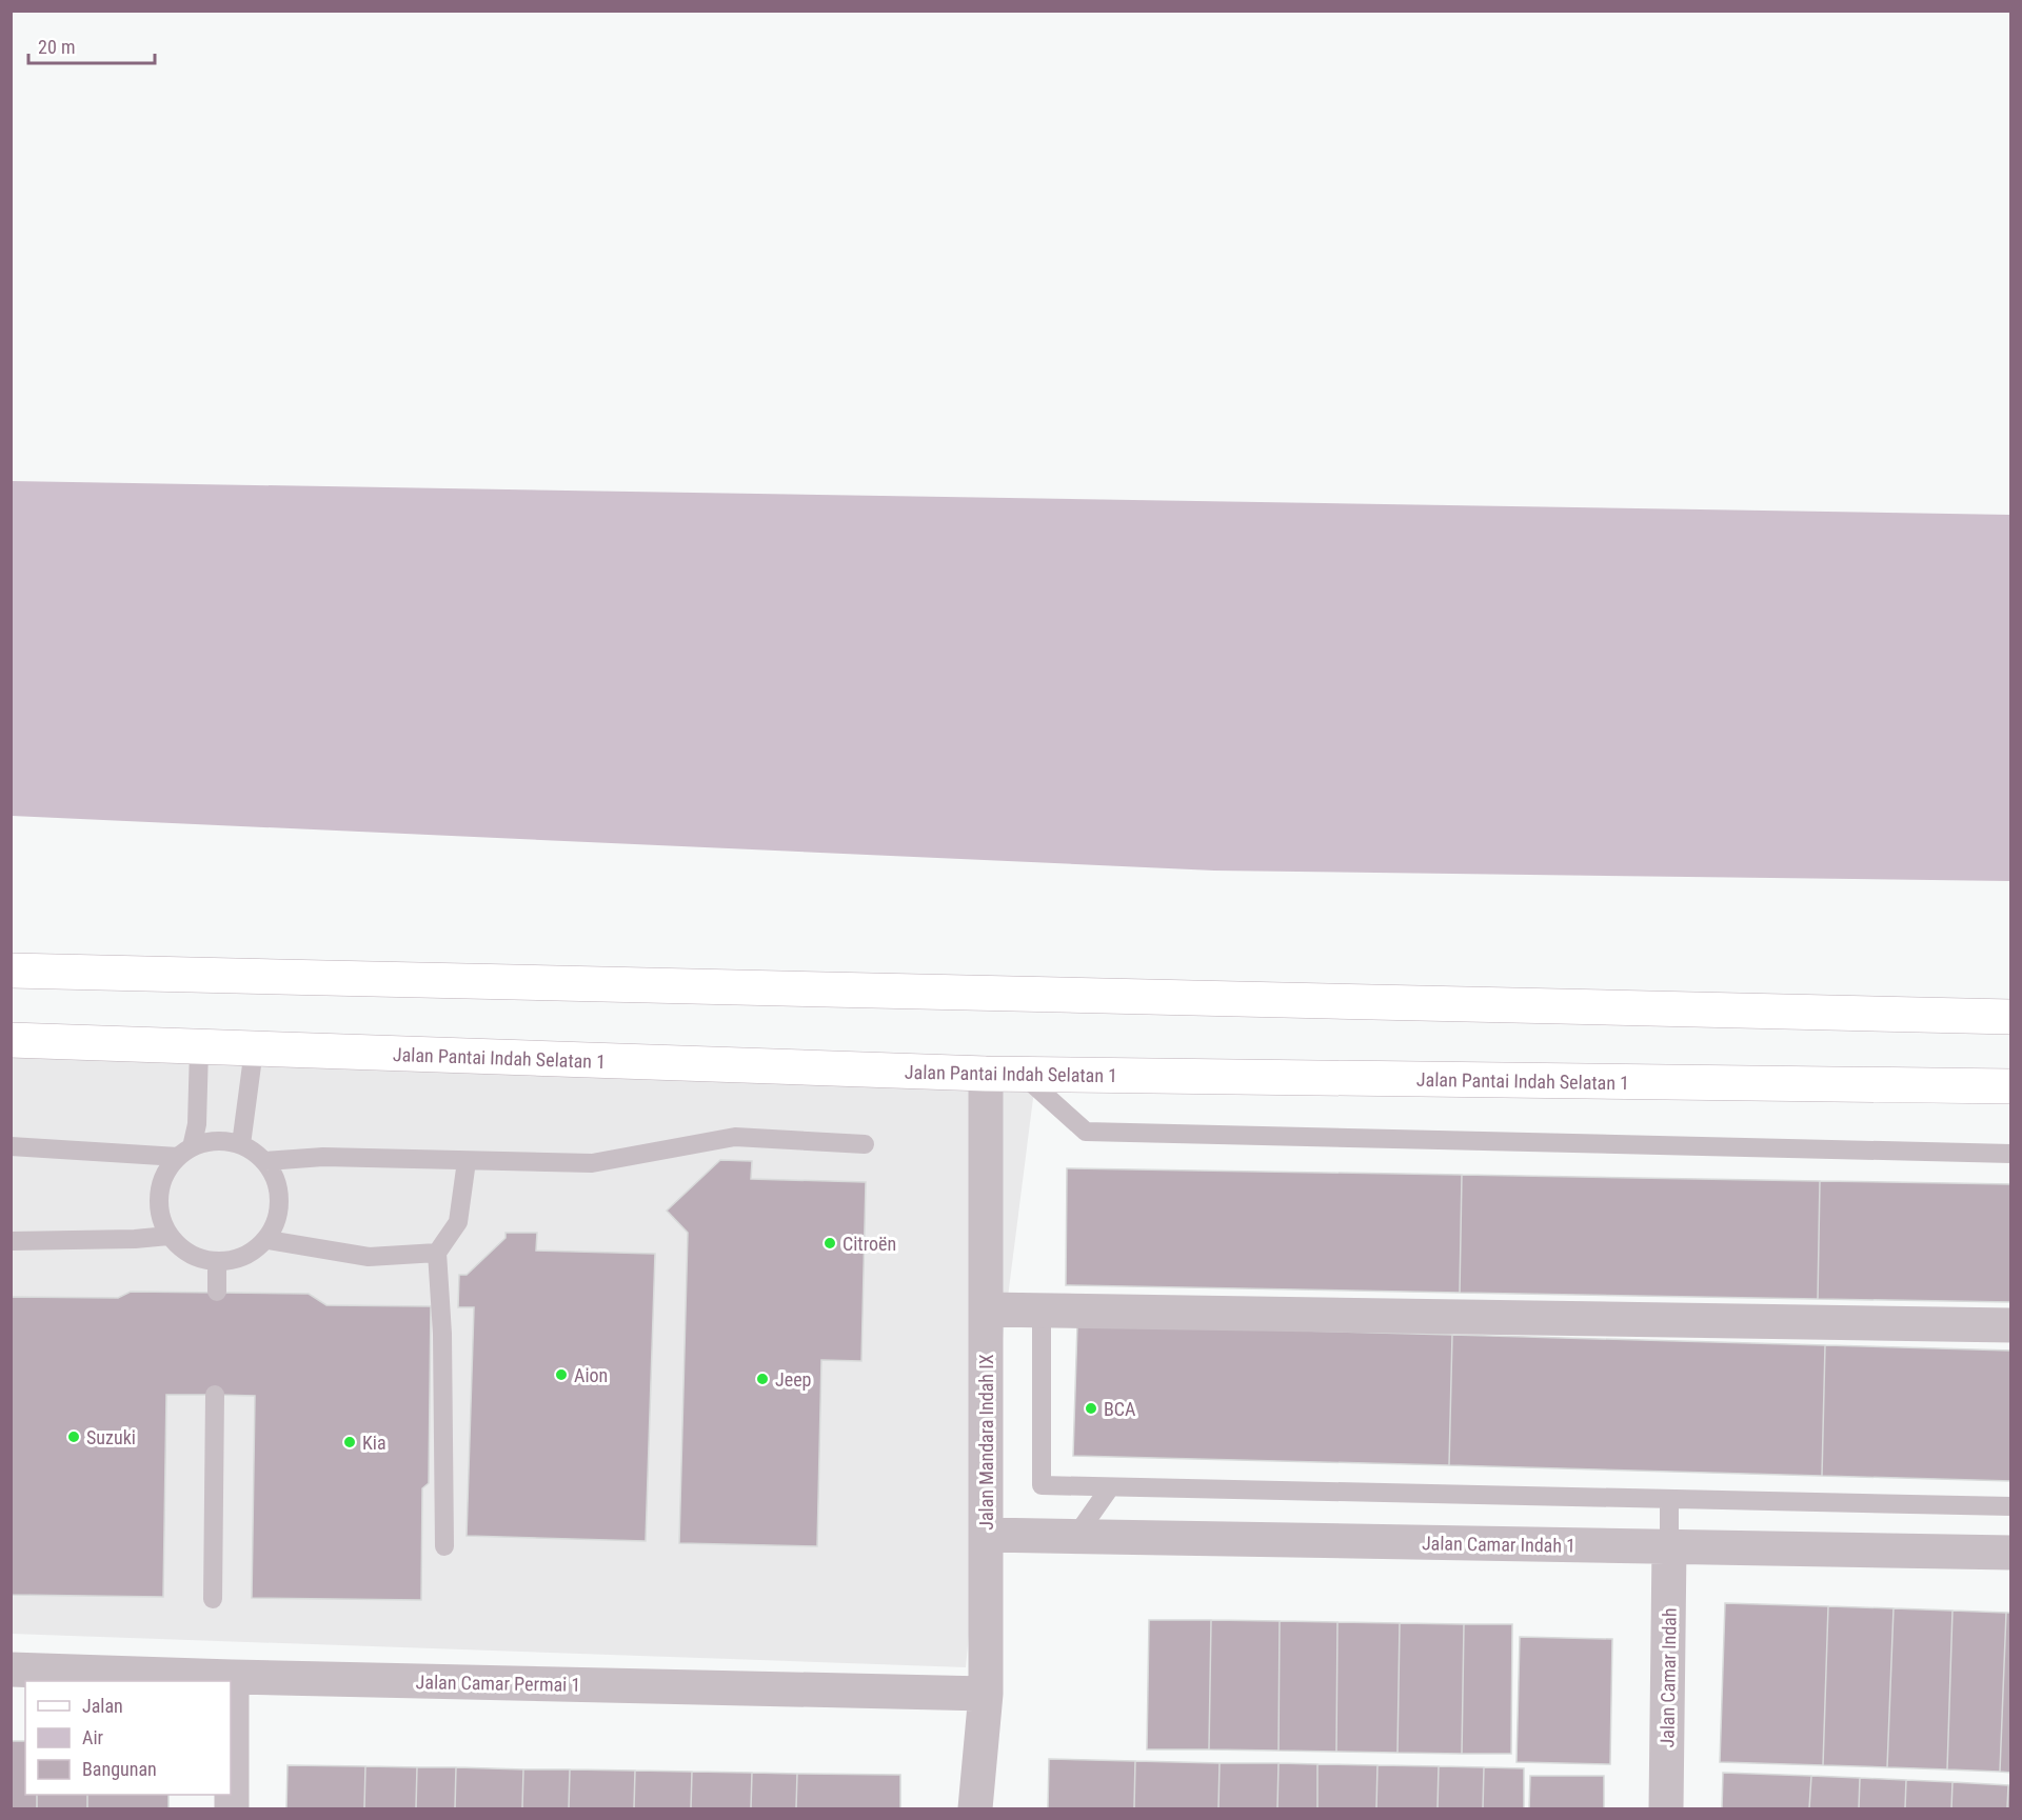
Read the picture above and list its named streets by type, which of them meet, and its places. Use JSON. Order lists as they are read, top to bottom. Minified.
{"streets":{"street":["Jalan Pantai Indah Selatan 1","Jalan Mandara Indah IX","Jalan Camar Indah 1","Jalan Camar Indah","Jalan Camar Permai 1"]},"crossings":[["Jalan Pantai Indah Selatan 1","Jalan Mandara Indah IX"],["Jalan Mandara Indah IX","Jalan Camar Indah 1"],["Jalan Mandara Indah IX","Jalan Camar Permai 1"],["Jalan Camar Indah 1","Jalan Camar Indah"]],"places":["Citroën","Aion","Jeep","BCA","Suzuki","Kia"],"legend":["Jalan","Air","Bangunan"],"scale_bar":"20 m"}
